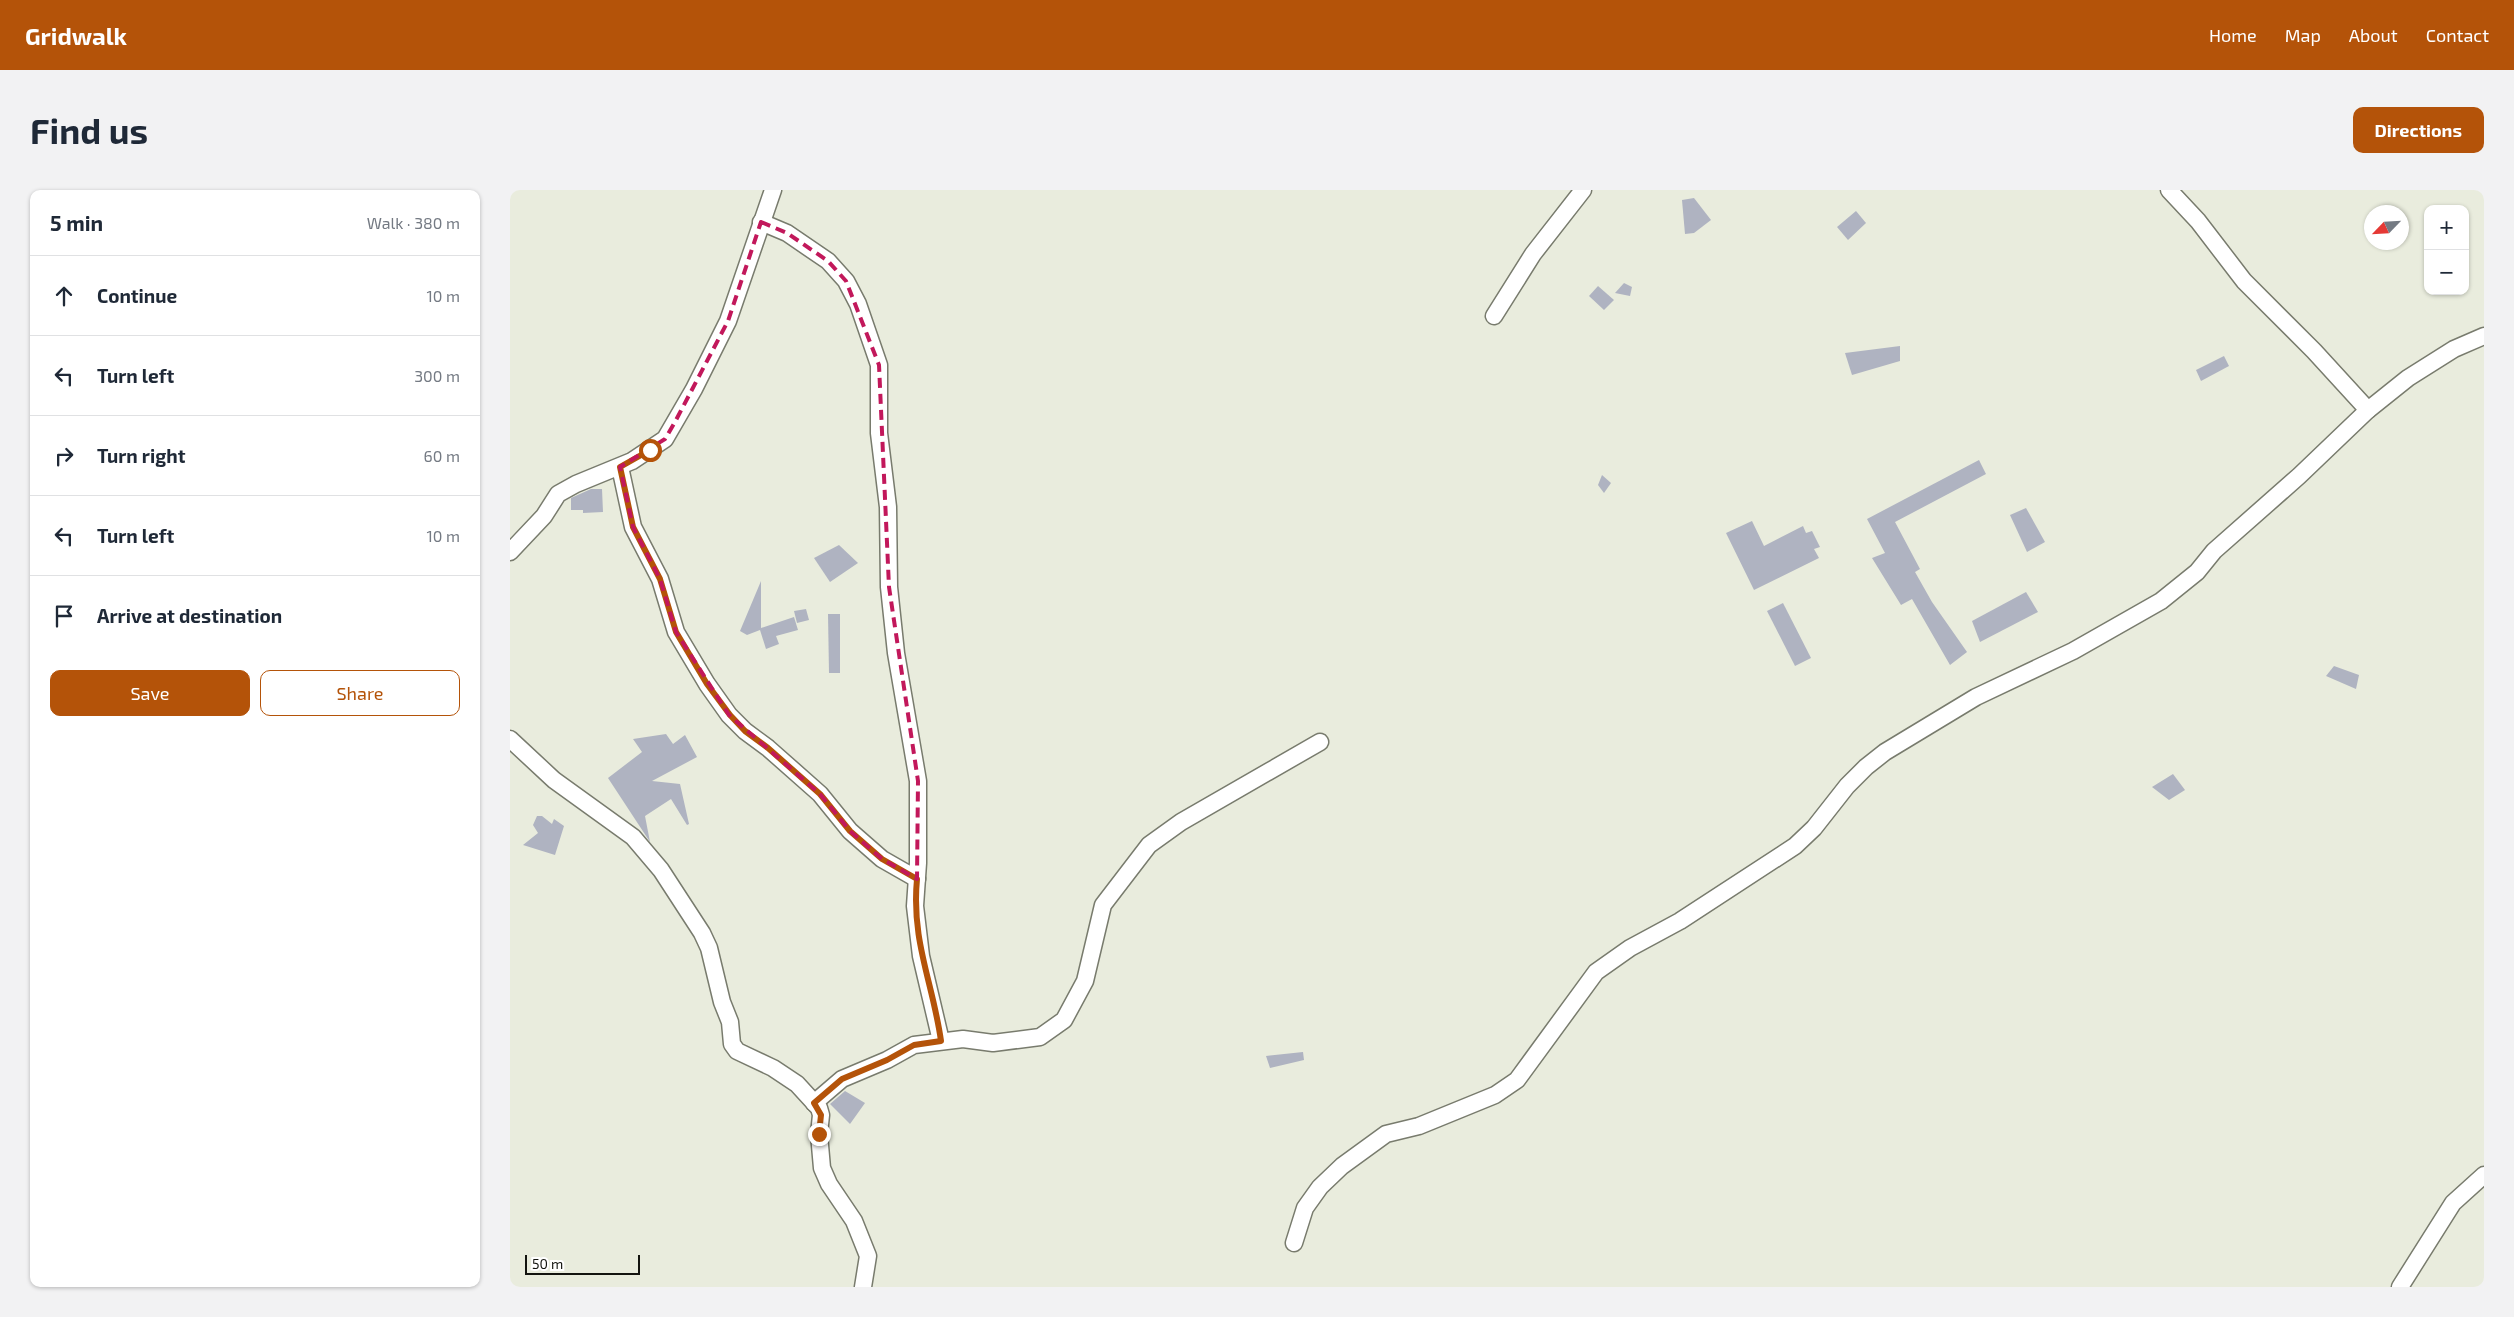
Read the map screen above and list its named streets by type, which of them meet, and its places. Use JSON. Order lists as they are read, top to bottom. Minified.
{"scale_bar":"50 m","north":"bottom left","page":{"header":"Gridwalk","nav":["Home","Map","About","Contact"],"buttons":["Directions",["Save","Share"]],"title":"Find us","heading":["5 min","Walk · 380 m"],"map_buttons":["+","−"],"list":[["Continue","10 m"],["Turn left","300 m"],["Turn right","60 m"],["Turn left","10 m"],"Arrive at destination"],"scale":"50 m"}}
